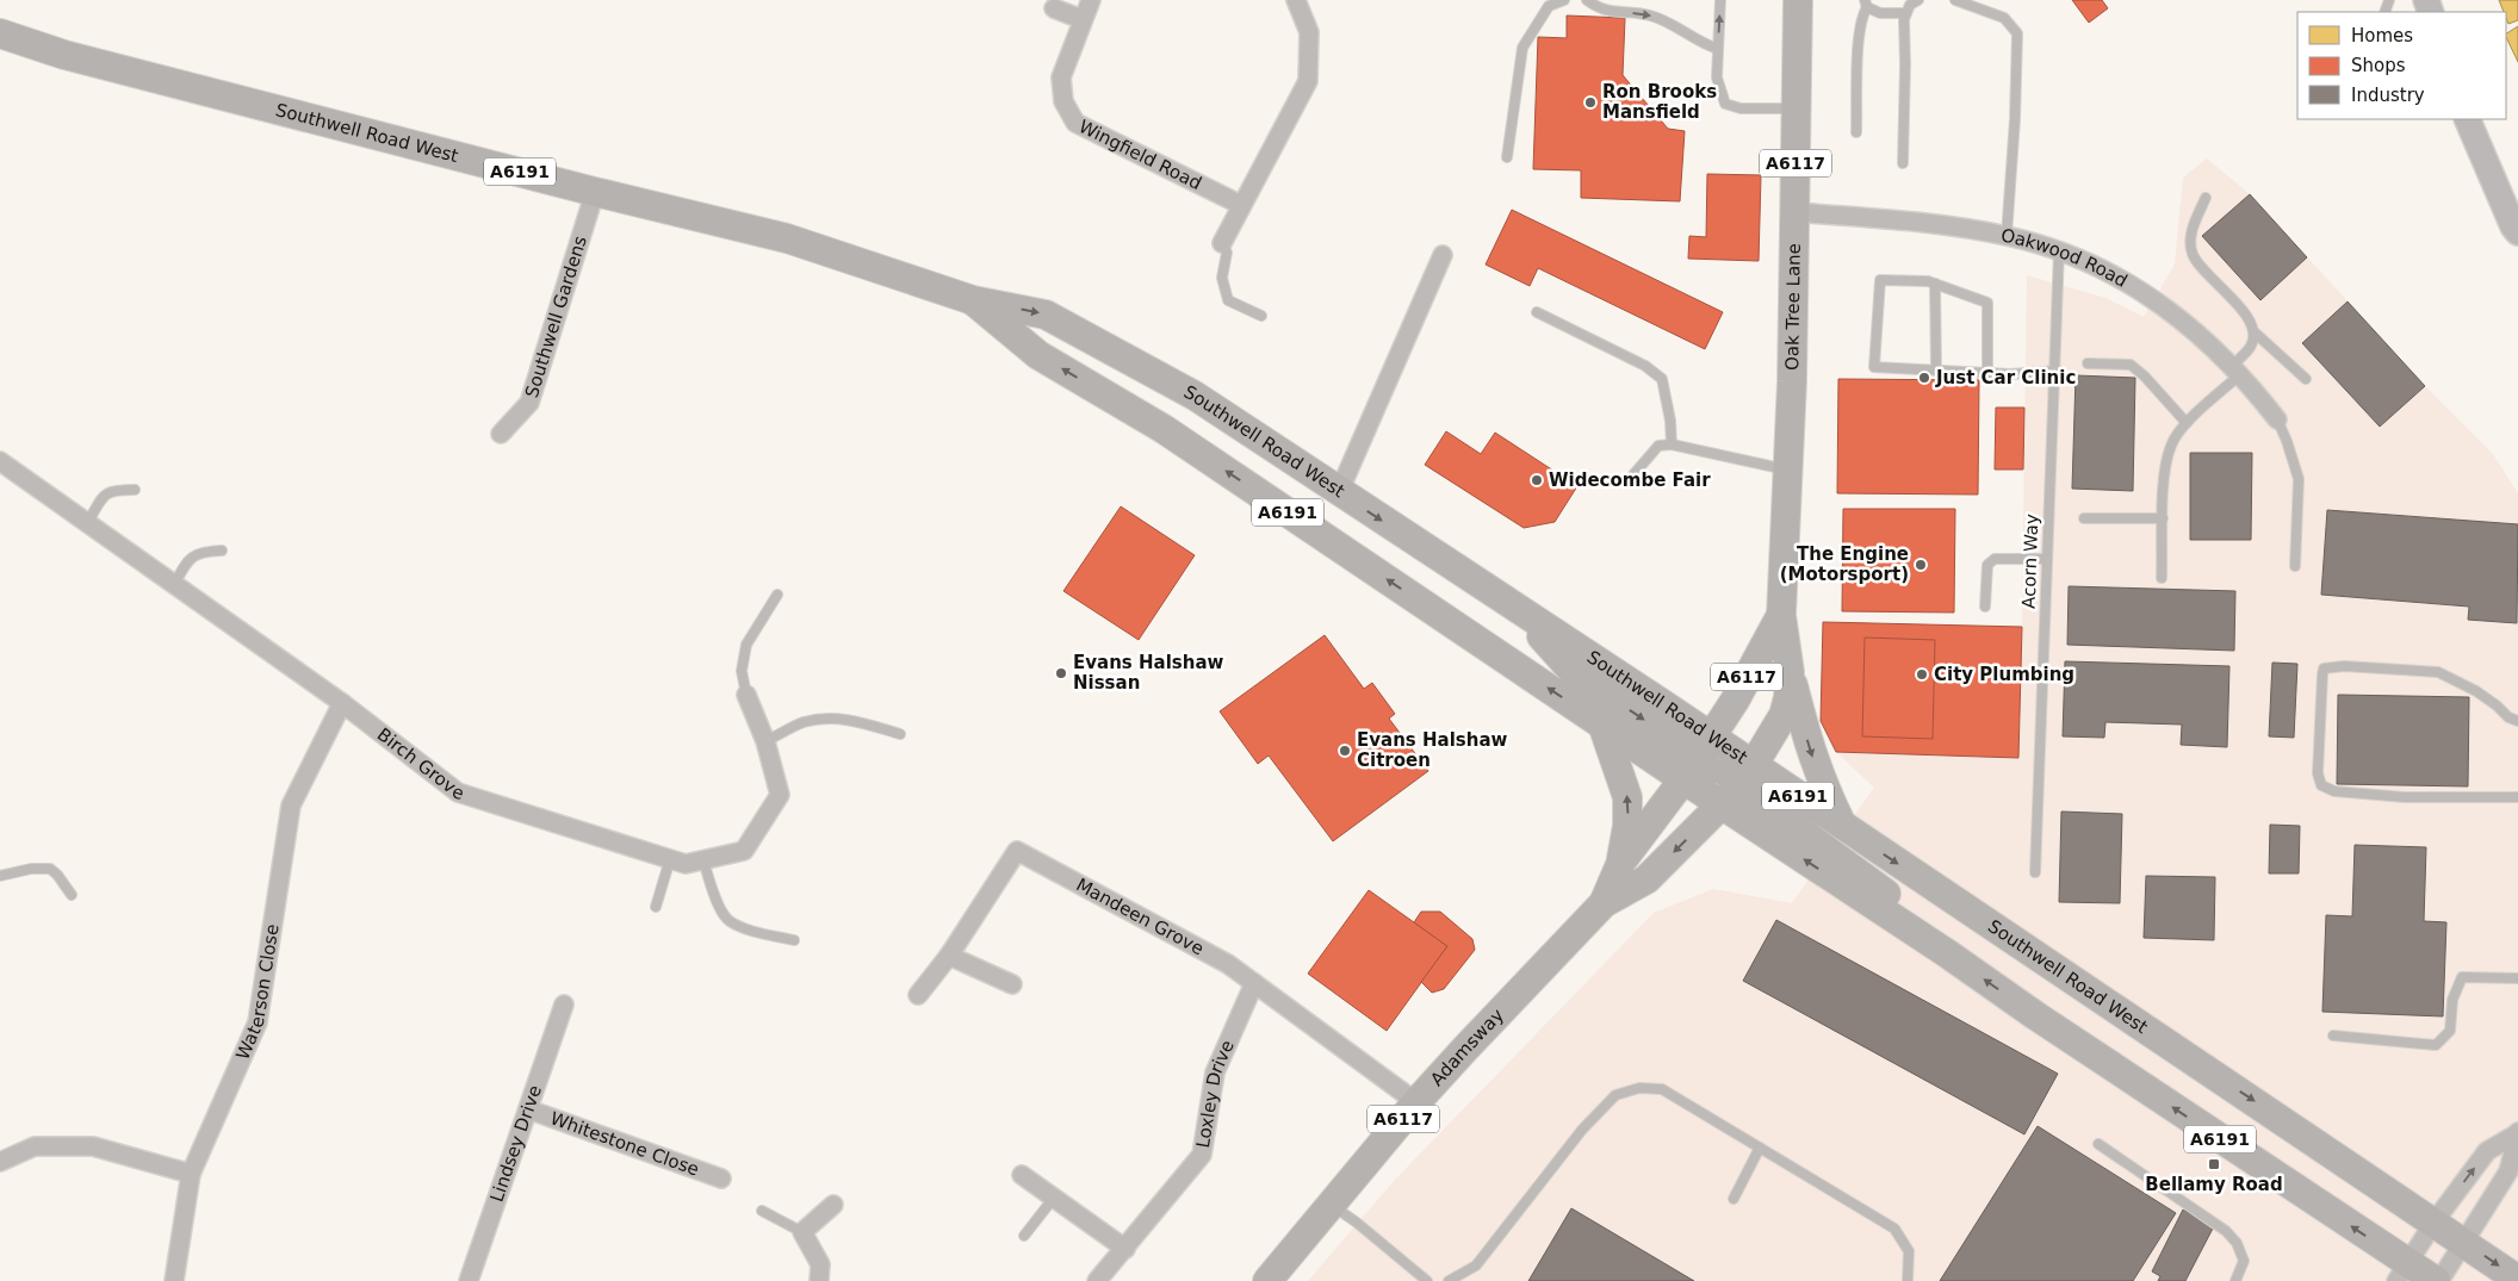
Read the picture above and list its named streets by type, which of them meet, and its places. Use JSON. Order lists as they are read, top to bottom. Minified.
{"streets":{"main road":["Southwell Road West","A6117","A6191","Oak Tree Lane","Adamsway"],"street":["Wingfield Road","Oakwood Road","Southwell Gardens","Birch Grove","Mandeen Grove","Waterson Close","Loxley Drive","Lindsey Drive","Whitestone Close"],"lane":["Acorn Way"]},"crossings":[["Southwell Road West","Oak Tree Lane"],["Southwell Road West","Southwell Gardens"],["Southwell Road West","Adamsway"],["Oakwood Road","Oak Tree Lane"],["Oakwood Road","Acorn Way"],["Oak Tree Lane","Adamsway"],["Birch Grove","Waterson Close"],["Mandeen Grove","Adamsway"],["Mandeen Grove","Loxley Drive"],["Lindsey Drive","Whitestone Close"]],"places":{"other":["Ron Brooks Mansfield","Just Car Clinic","Widecombe Fair","The Engine (Motorsport)","Evans Halshaw Nissan","City Plumbing","Evans Halshaw Citroen"],"transit":["Bellamy Road"]},"legend":["Homes","Shops","Industry"]}
